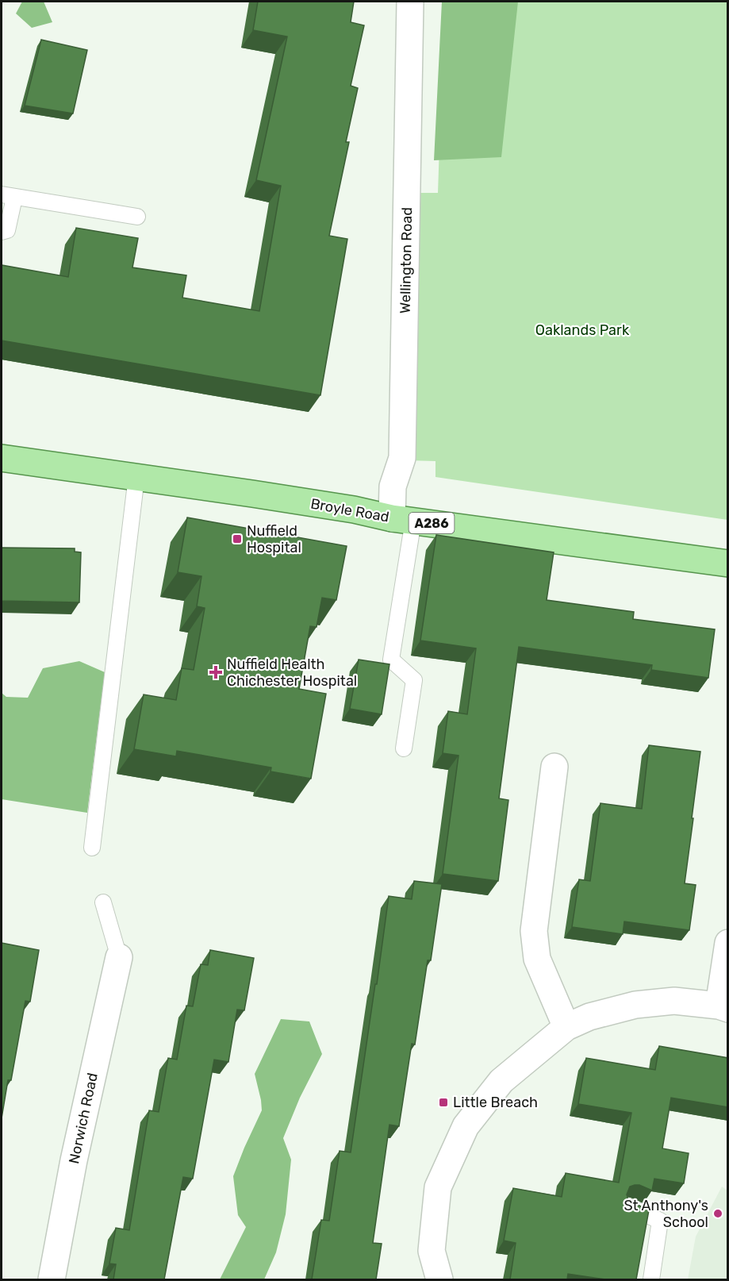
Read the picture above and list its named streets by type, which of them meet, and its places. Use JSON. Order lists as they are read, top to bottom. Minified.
{"streets":{"main road":["Broyle Road","A286"],"street":["Wellington Road","Norwich Road"]},"crossings":[["Wellington Road","Broyle Road"]],"parks":["Oaklands Park"],"places":{"transit":["Nuffield Hospital","Little Breach"],"health":["Nuffield Health Chichester Hospital"],"other":["St Anthony's School"]}}
